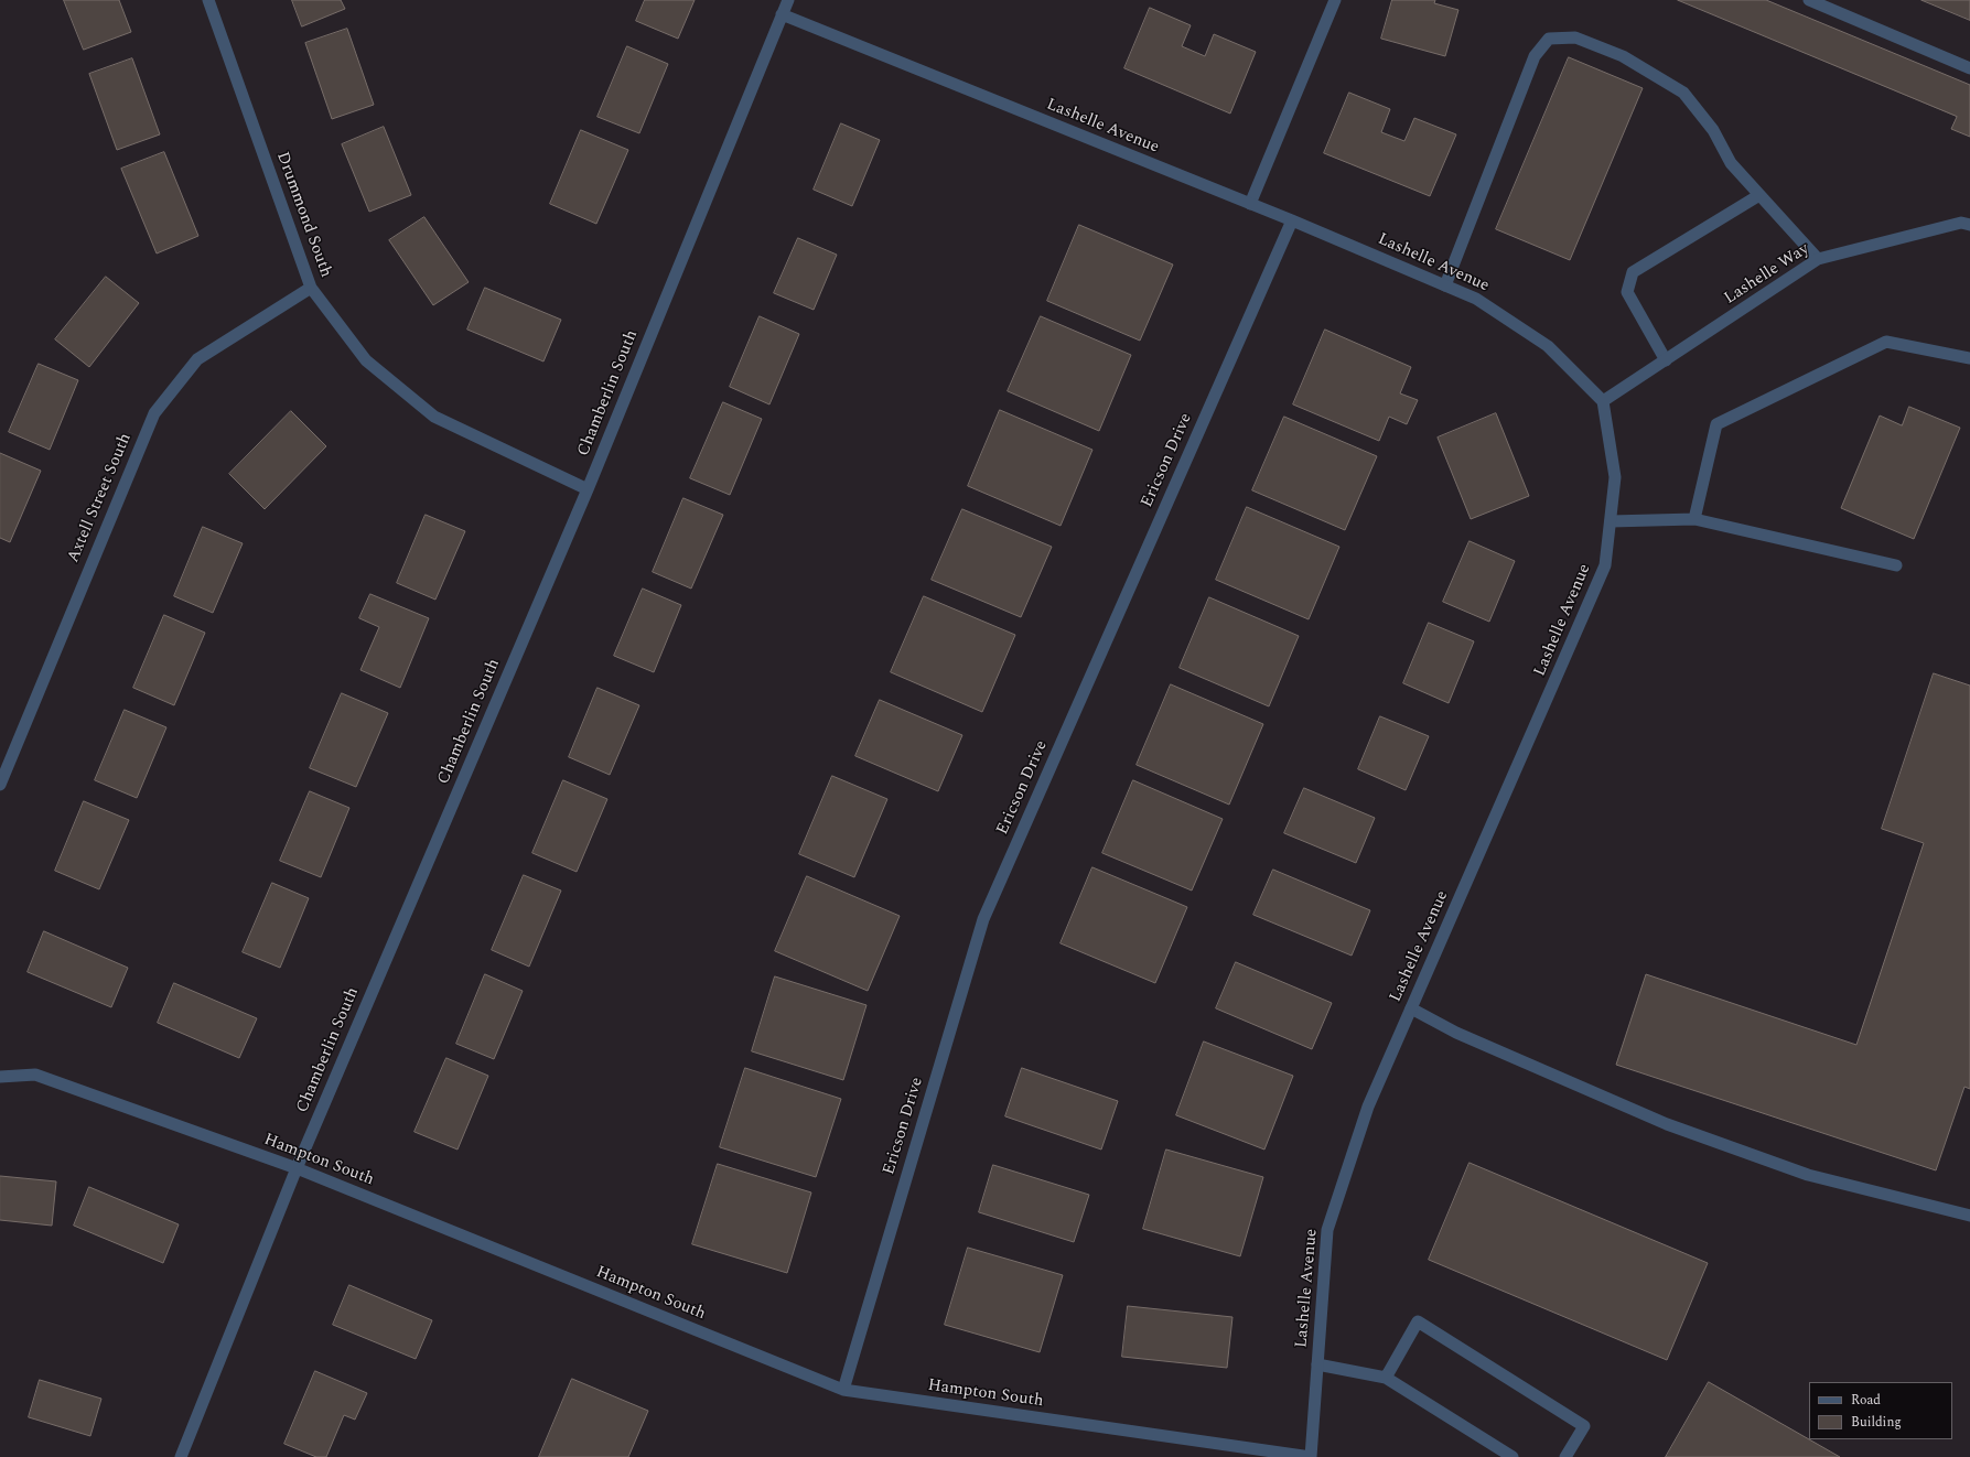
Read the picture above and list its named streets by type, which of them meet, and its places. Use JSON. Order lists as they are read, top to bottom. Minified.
{"streets":{"street":["Lashelle Avenue","Drummond South","Lashelle Way","Chamberlin South","Ericson Drive","Axtell Street South","Hampton South"]},"crossings":[["Lashelle Avenue","Lashelle Way"],["Lashelle Avenue","Chamberlin South"],["Lashelle Avenue","Ericson Drive"],["Lashelle Avenue","Hampton South"],["Drummond South","Chamberlin South"],["Drummond South","Axtell Street South"],["Chamberlin South","Hampton South"],["Ericson Drive","Hampton South"]],"legend":["Road","Building"]}
